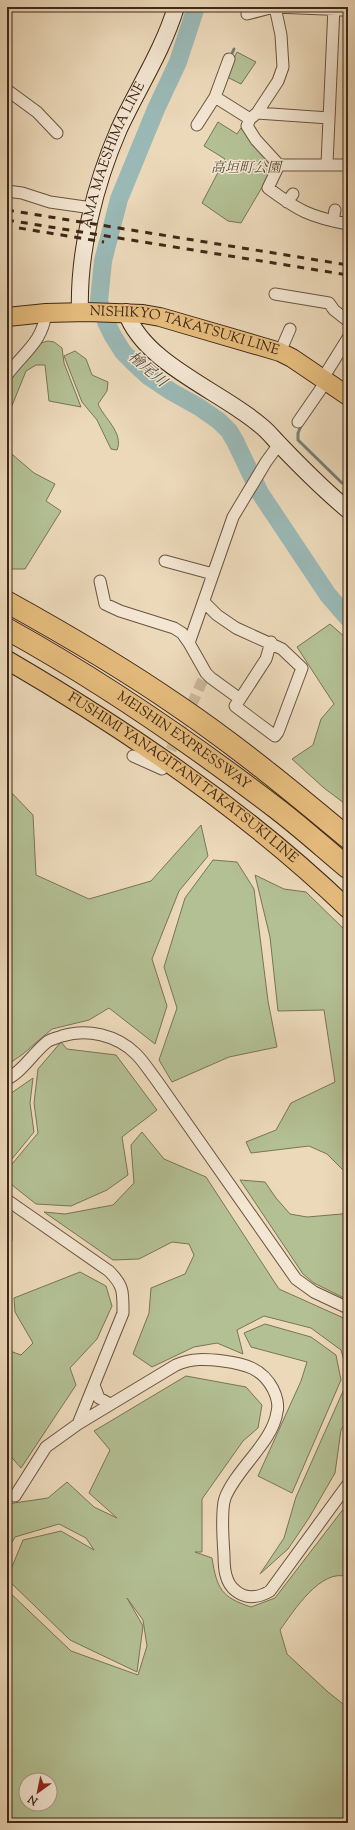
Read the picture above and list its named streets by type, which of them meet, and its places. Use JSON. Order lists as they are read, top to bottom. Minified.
{"streets":{"highway":["MEISHIN EXPRESSWAY"],"main road":["AMA MAESHIMA LINE","NISHIKYO TAKATSUKI LINE","FUSHIMI YANAGITANI TAKATSUKI LINE"]},"crossings":[["AMA MAESHIMA LINE","NISHIKYO TAKATSUKI LINE"]],"water":["檜尾川"],"parks":["高垣町公園"],"north":"bottom left"}
